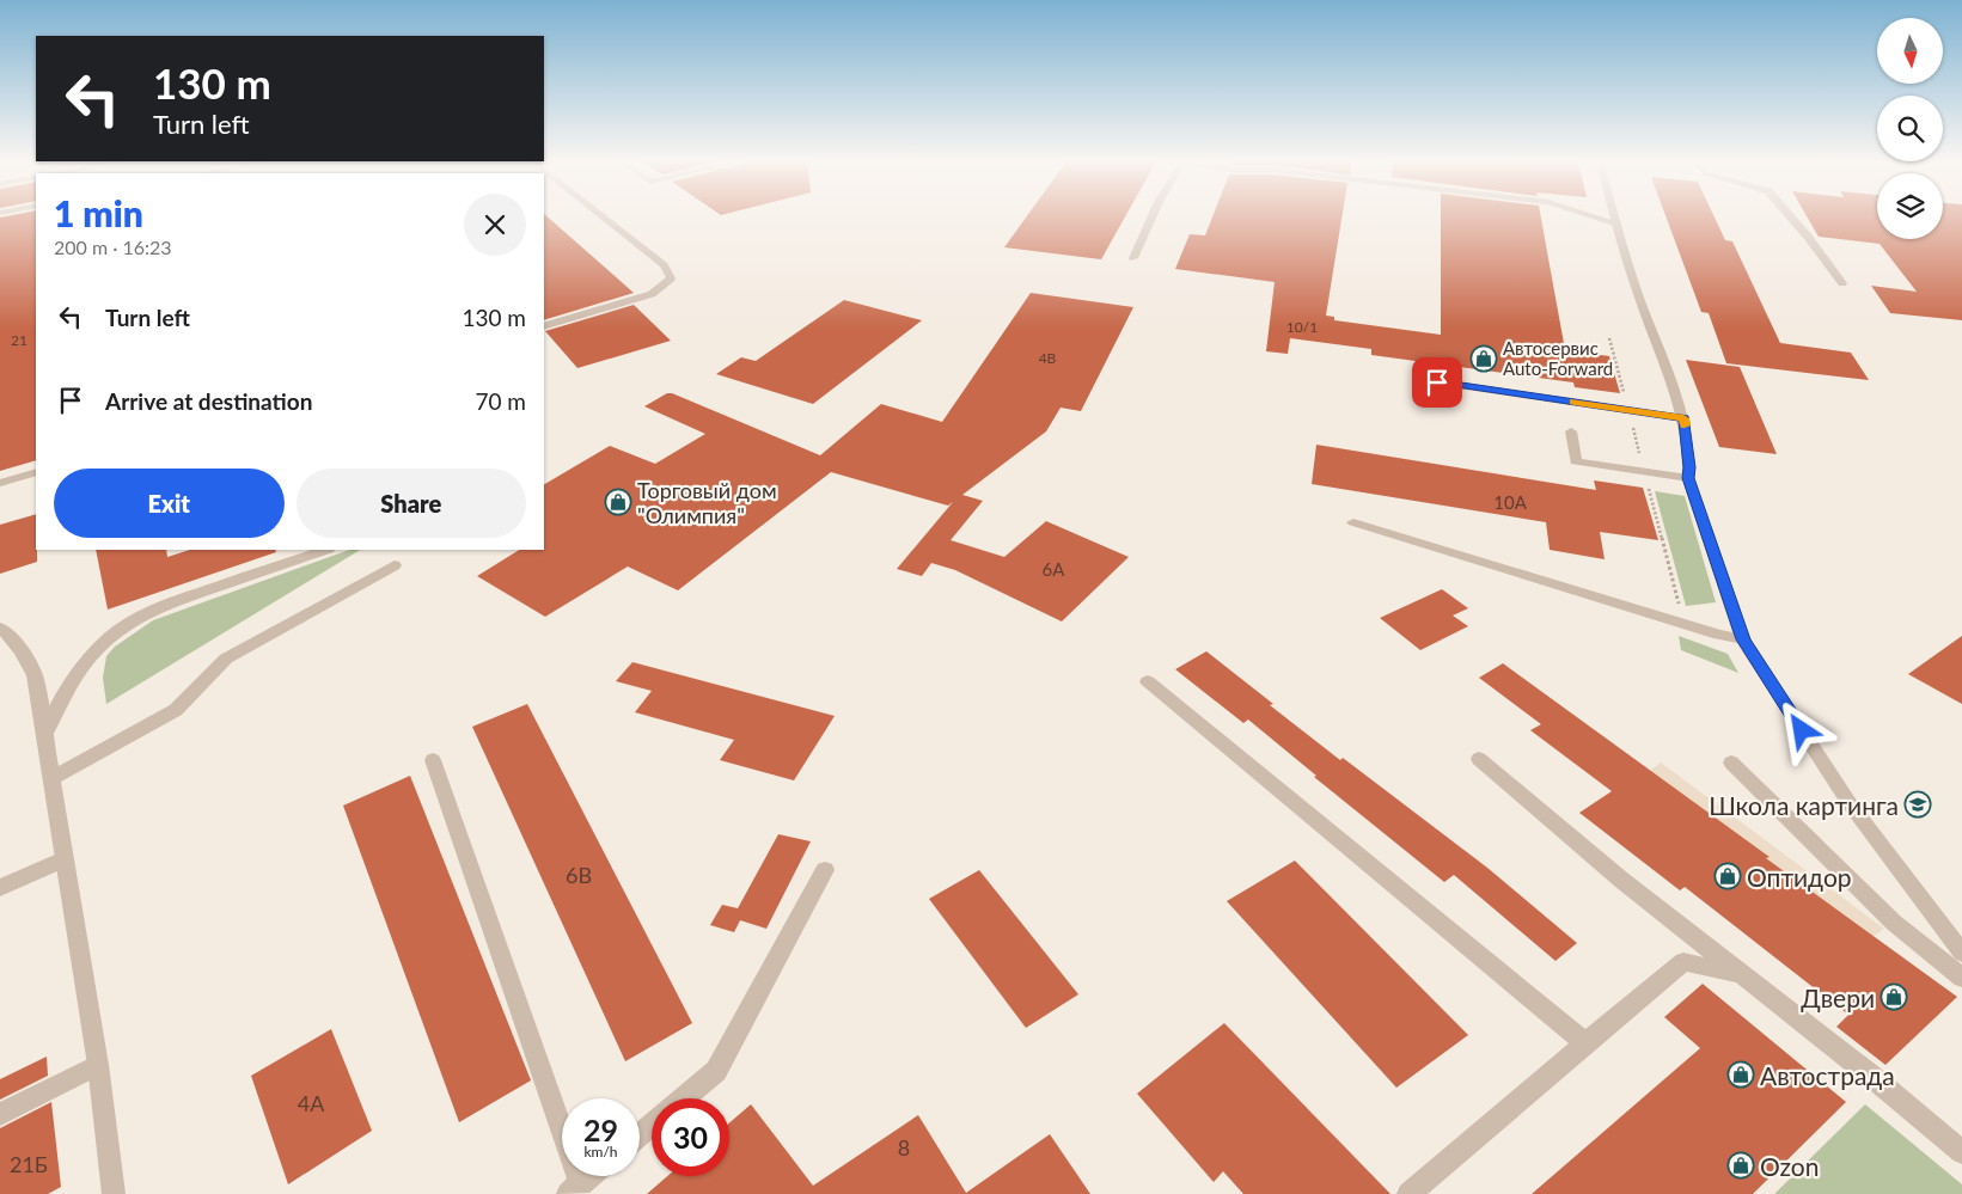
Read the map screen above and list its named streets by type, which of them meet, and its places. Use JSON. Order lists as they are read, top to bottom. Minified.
{"places":{"shop":["Автосервис Auto-Forward","Торговый дом \"Олимпия\"","Оптидор","Двери","Автострада","Ozon"],"school or university":["Школа картинга"]},"house_numbers":["10/1","21","4В","10А","6А","6В","4А","8","21Б"],"north":"bottom","page":{"turn":["130 m","Turn left"],"heading":["1 min","200 m · 16:23"],"list":[{"name":"Turn left","value":"130 m"},{"name":"Arrive at destination","value":"70 m"}],"buttons":["Exit","Share"],"speed":"29 km/h","limit":"30"}}
